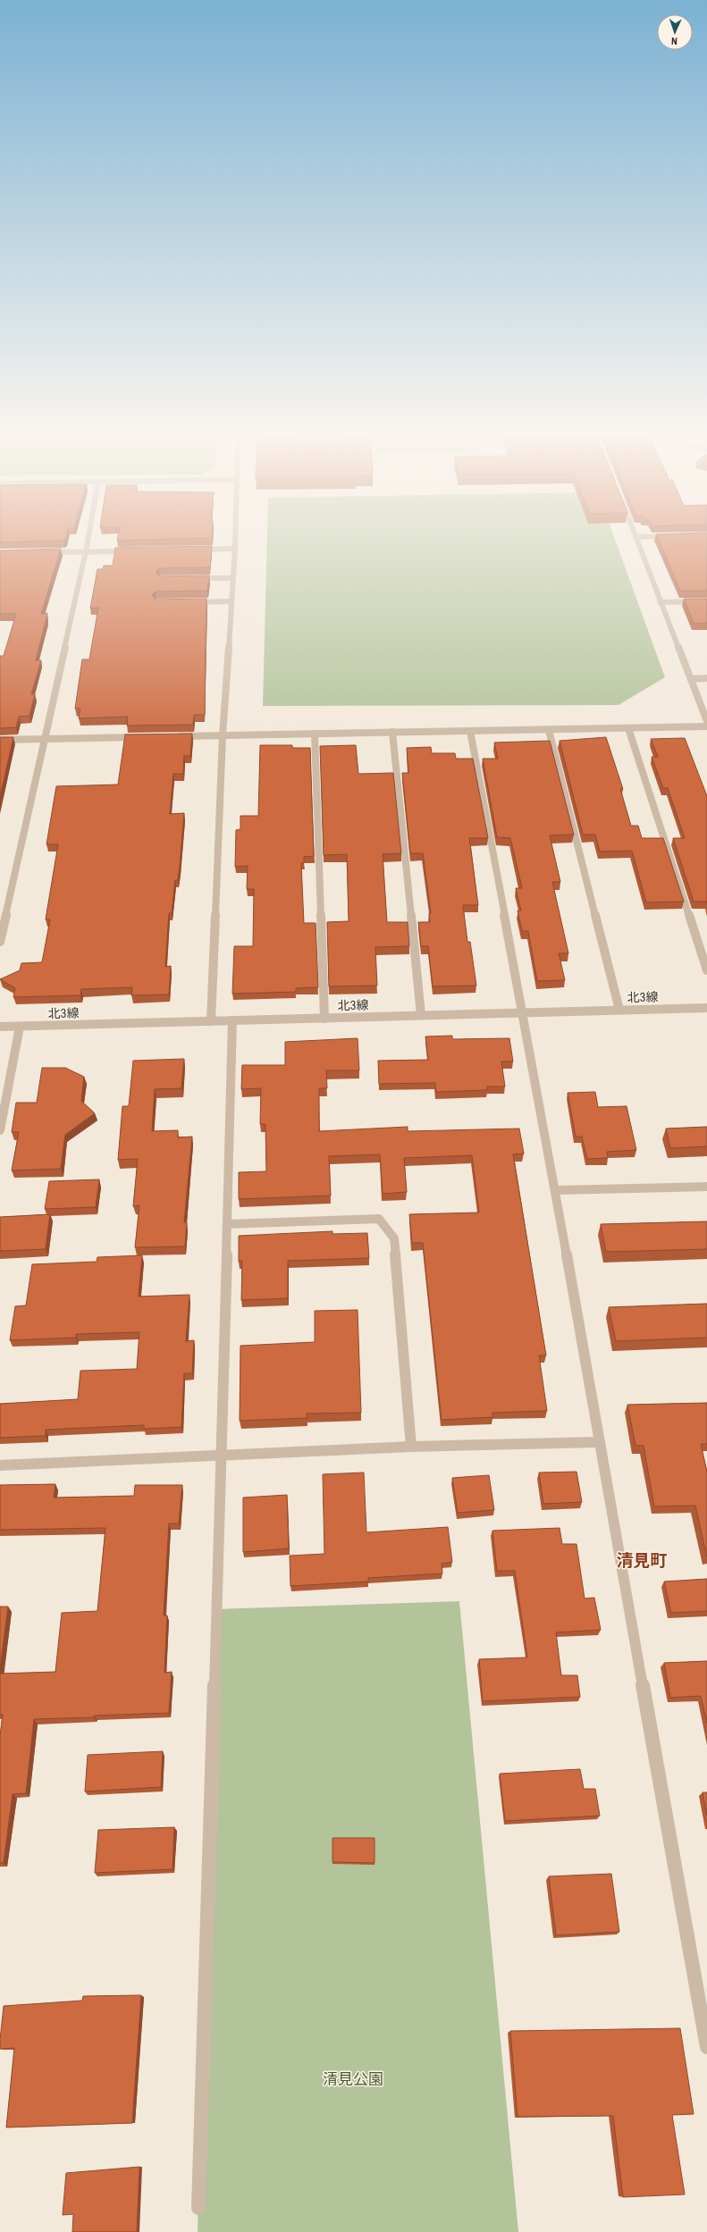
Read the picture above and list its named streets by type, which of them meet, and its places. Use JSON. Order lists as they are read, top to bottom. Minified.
{"streets":{"street":["北3線"]},"districts":["清見町"],"parks":["清見公園"],"north":"bottom"}
